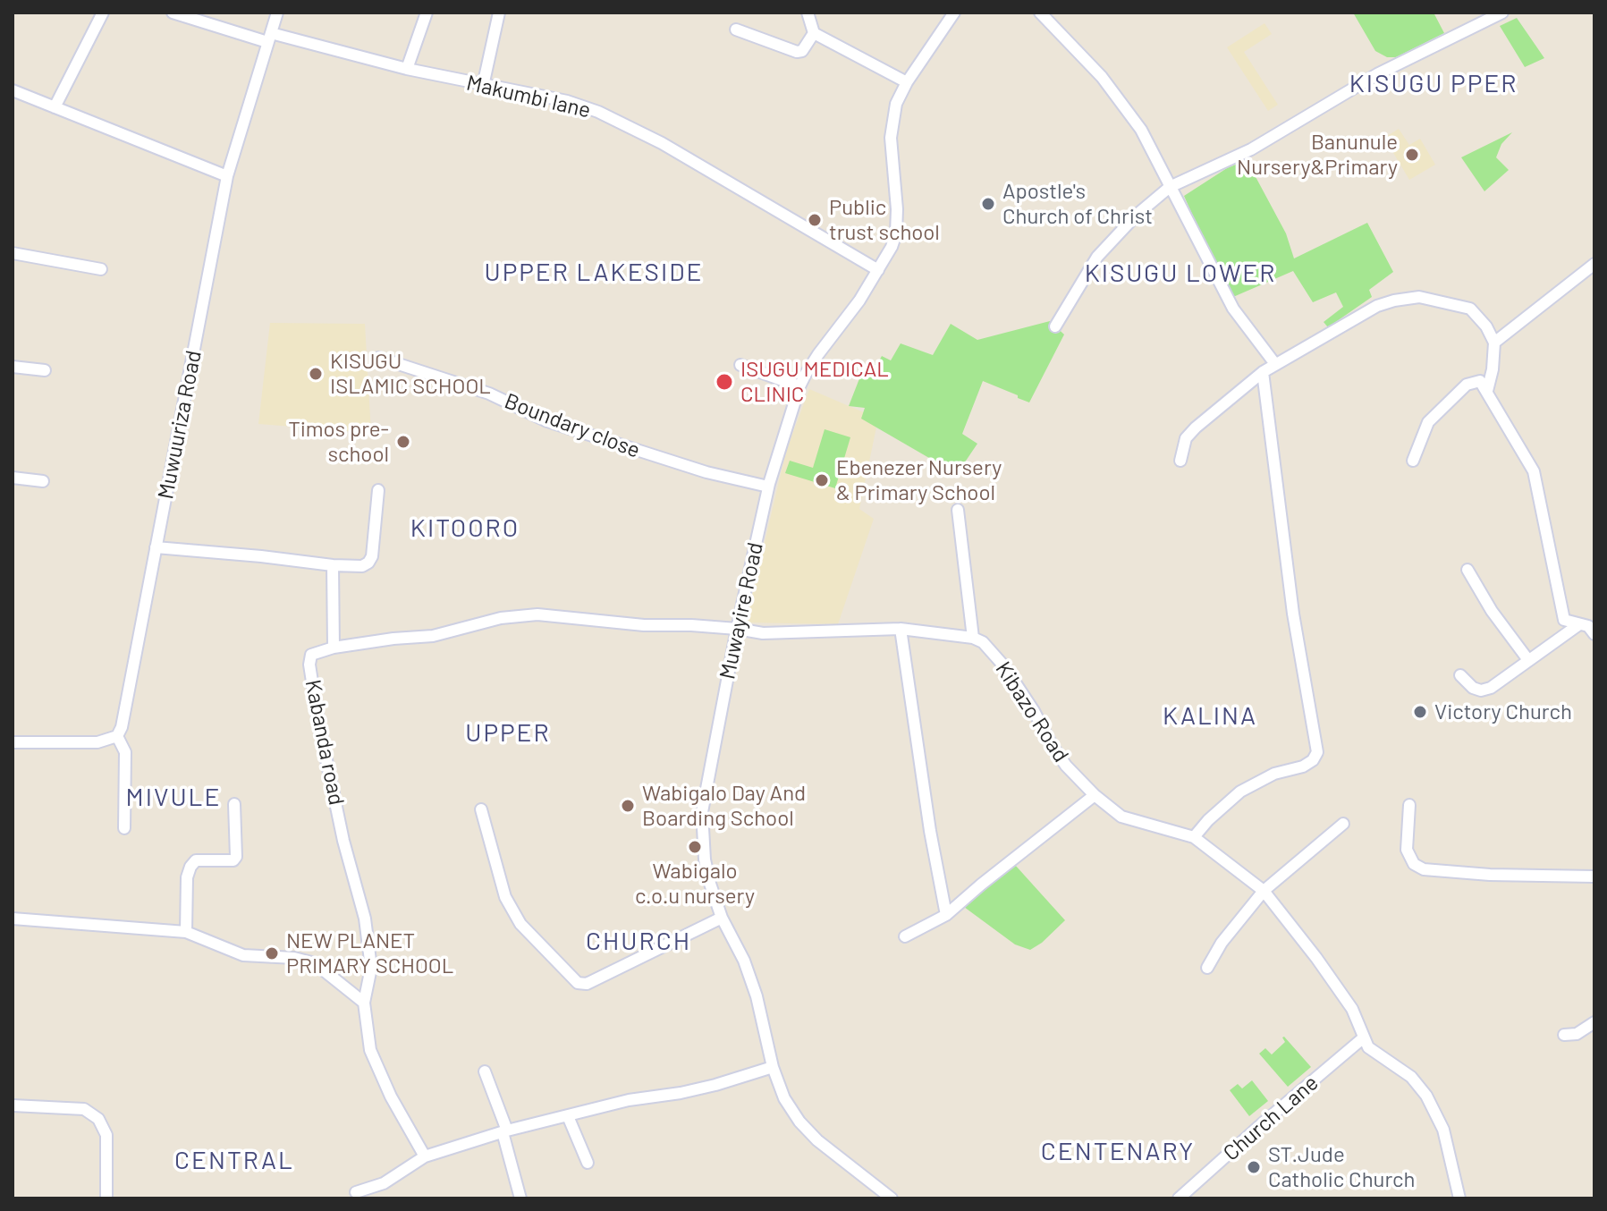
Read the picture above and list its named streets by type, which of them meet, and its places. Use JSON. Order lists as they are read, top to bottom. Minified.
{"streets":{"street":["Makumbi lane","Muwuuriza Road","Boundary close","Muwayire Road","Kibazo Road","Kabanda road","Church Lane"]},"crossings":[["Makumbi lane","Muwuuriza Road"],["Makumbi lane","Muwayire Road"],["Boundary close","Muwayire Road"],["Muwayire Road","Kabanda road"],["Kibazo Road","Church Lane"]],"districts":["KISUGU PPER","UPPER LAKESIDE","KISUGU LOWER","KITOORO","KALINA","UPPER","MIVULE","CHURCH","CENTENARY","CENTRAL"],"places":["Banunule Nursery&Primary","Apostle's Church of Christ","Public trust school","KISUGU ISLAMIC SCHOOL","ISUGU MEDICAL CLINIC","Timos pre- school","Ebenezer Nursery & Primary School","Victory Church","Wabigalo Day And Boarding School","Wabigalo c.o.u nursery","NEW PLANET PRIMARY SCHOOL","ST.Jude Catholic Church"]}
